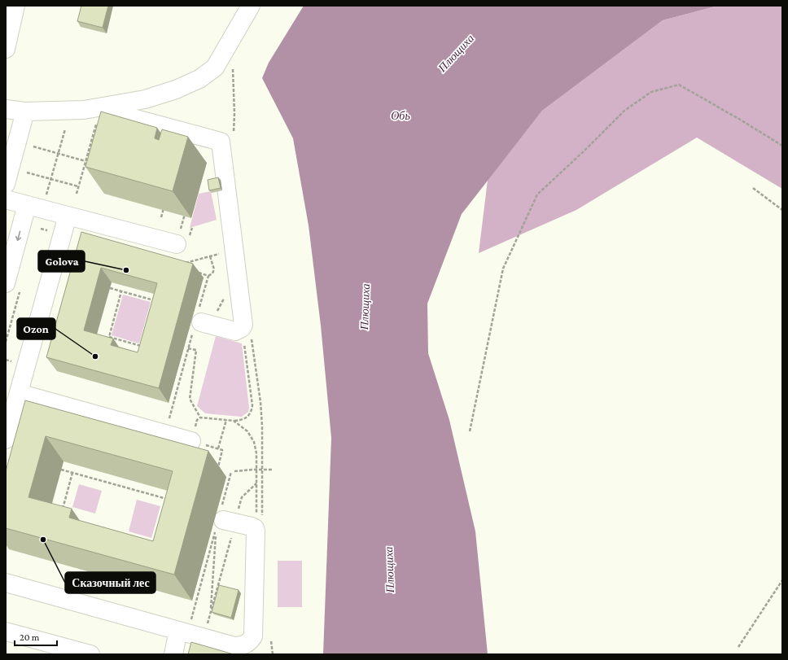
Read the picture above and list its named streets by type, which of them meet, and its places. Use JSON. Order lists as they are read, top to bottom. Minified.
{"water":["Плющиха","Обь"],"places":["Golova","Ozon","Сказочный лес"],"scale_bar":"20 m"}
